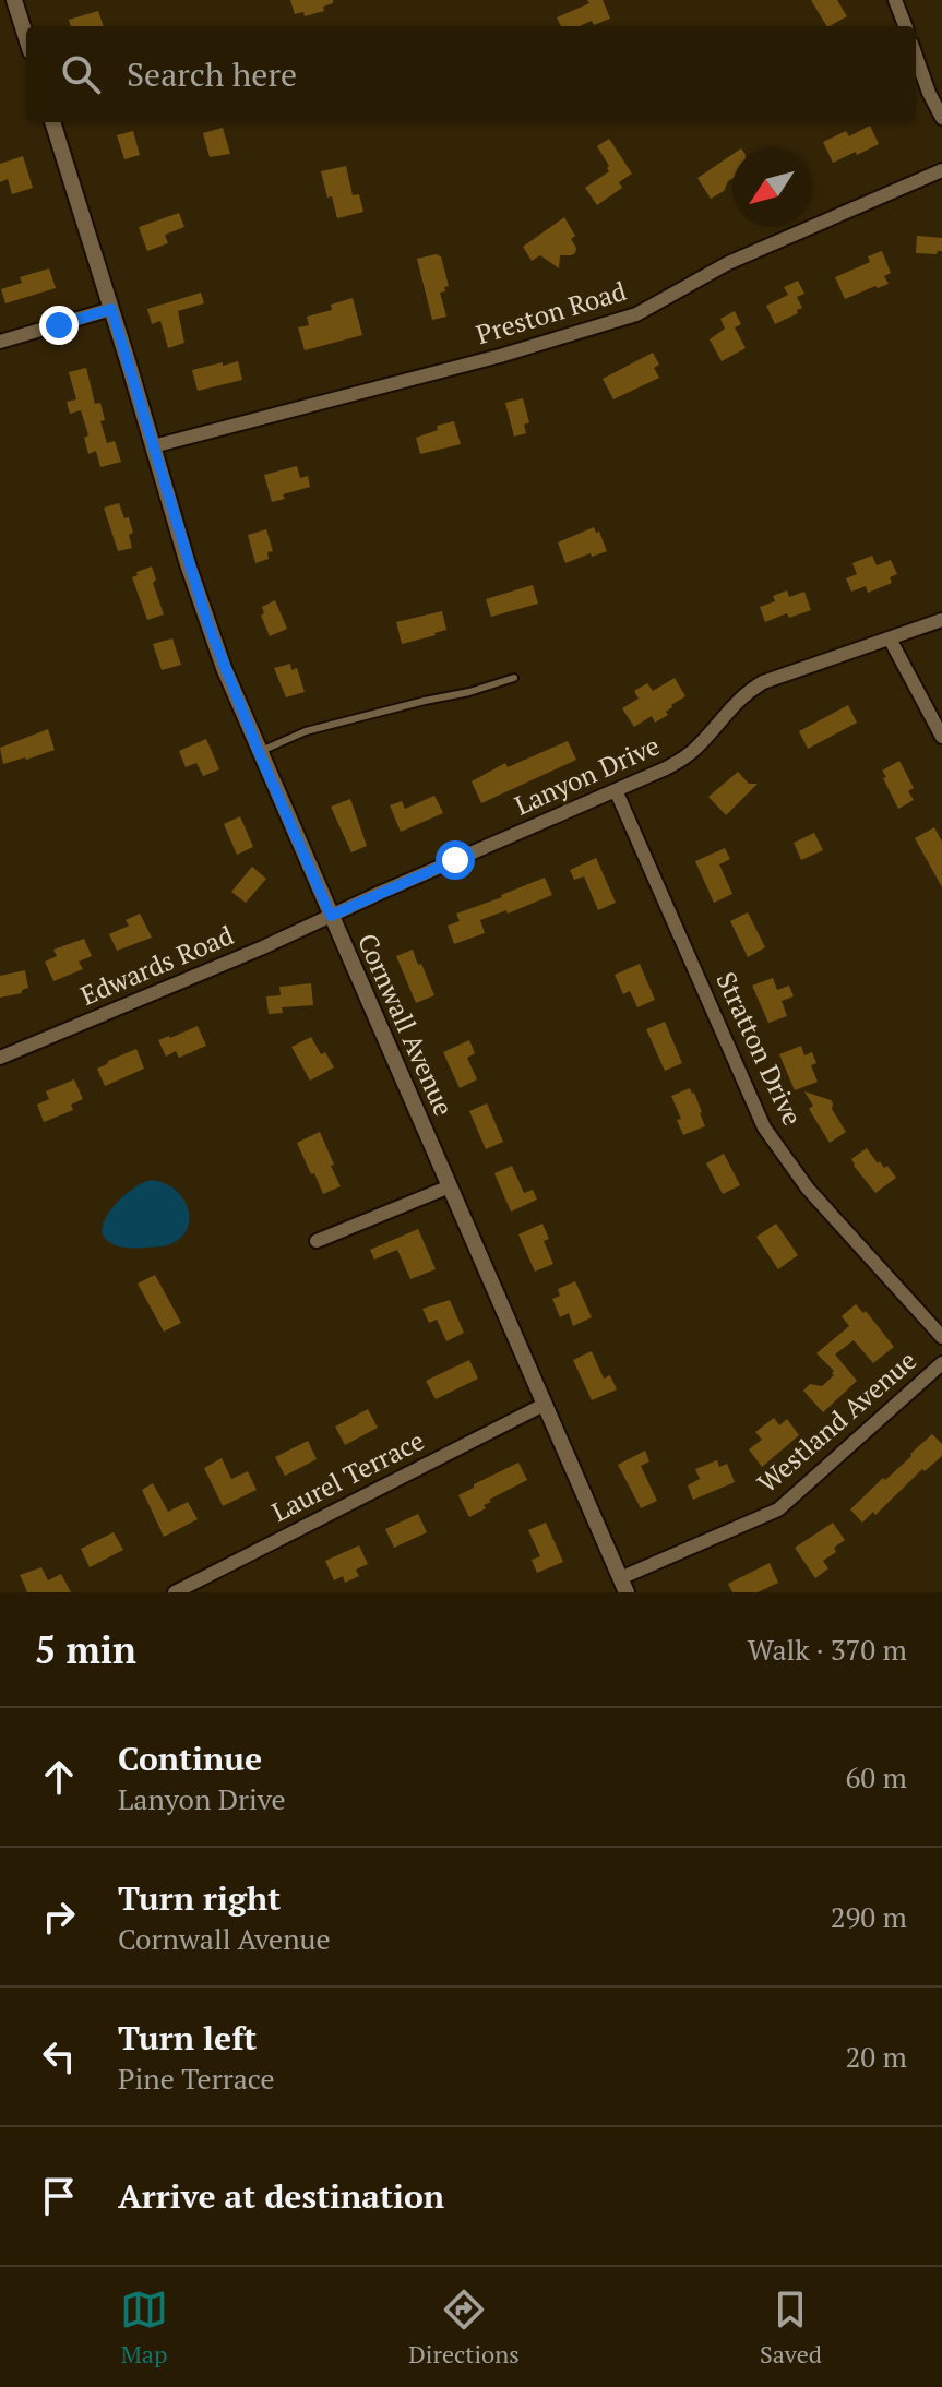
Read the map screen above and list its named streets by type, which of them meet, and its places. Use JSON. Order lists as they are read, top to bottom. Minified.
{"streets":{"street":["Preston Road","Lanyon Drive","Edwards Road","Cornwall Avenue","Stratton Drive","Westland Avenue","Laurel Terrace"]},"crossings":[["Preston Road","Cornwall Avenue"],["Lanyon Drive","Edwards Road"],["Lanyon Drive","Cornwall Avenue"],["Lanyon Drive","Stratton Drive"],["Edwards Road","Cornwall Avenue"],["Cornwall Avenue","Westland Avenue"],["Cornwall Avenue","Laurel Terrace"]],"north":"bottom left","page":{"search":"Search here","heading":["5 min","Walk · 370 m"],"list":[["Continue","Lanyon Drive","60 m"],["Turn right","Cornwall Avenue","290 m"],["Turn left","Pine Terrace","20 m"],"Arrive at destination"],"nav":["Map","Directions","Saved"]}}
